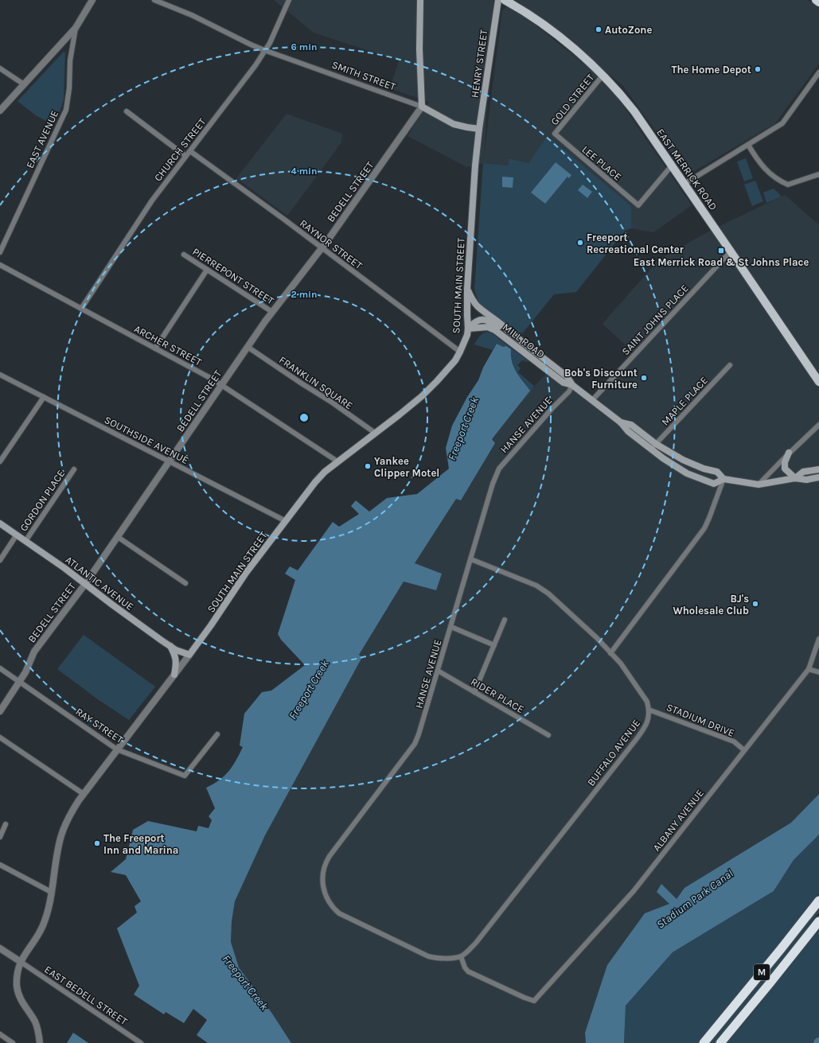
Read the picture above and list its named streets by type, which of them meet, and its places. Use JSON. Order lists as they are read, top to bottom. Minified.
{"streets":{"highway":["M"],"main road":["HENRY STREET","SMITH STREET","EAST MERRICK ROAD","SOUTH MAIN STREET","MILL ROAD","ATLANTIC AVENUE"],"street":["GOLD STREET","EAST AVENUE","CHURCH STREET","LEE PLACE","BEDELL STREET","RAYNOR STREET","PIERREPONT STREET","SAINT JOHNS PLACE","ARCHER STREET","FRANKLIN SQUARE","MAPLE PLACE","HANSE AVENUE","SOUTHSIDE AVENUE","GORDON PLACE","RIDER PLACE","STADIUM DRIVE","RAY STREET","BUFFALO AVENUE","ALBANY AVENUE","EAST BEDELL STREET"]},"crossings":[["HENRY STREET","SMITH STREET"],["HENRY STREET","SOUTH MAIN STREET"],["SMITH STREET","CHURCH STREET"],["SMITH STREET","BEDELL STREET"],["SMITH STREET","SOUTH MAIN STREET"],["GOLD STREET","LEE PLACE"],["GOLD STREET","EAST MERRICK ROAD"],["CHURCH STREET","RAYNOR STREET"],["CHURCH STREET","ARCHER STREET"],["LEE PLACE","EAST MERRICK ROAD"],["EAST MERRICK ROAD","SAINT JOHNS PLACE"],["BEDELL STREET","RAYNOR STREET"],["BEDELL STREET","PIERREPONT STREET"],["BEDELL STREET","ARCHER STREET"],["BEDELL STREET","FRANKLIN SQUARE"],["BEDELL STREET","SOUTHSIDE AVENUE"],["BEDELL STREET","ATLANTIC AVENUE"],["BEDELL STREET","RAY STREET"],["RAYNOR STREET","SOUTH MAIN STREET"],["SOUTH MAIN STREET","MILL ROAD"],["SOUTH MAIN STREET","ARCHER STREET"],["SOUTH MAIN STREET","FRANKLIN SQUARE"],["SOUTH MAIN STREET","SOUTHSIDE AVENUE"],["SOUTH MAIN STREET","ATLANTIC AVENUE"],["SOUTH MAIN STREET","RAY STREET"],["SOUTH MAIN STREET","EAST BEDELL STREET"],["SAINT JOHNS PLACE","MILL ROAD"],["MILL ROAD","MAPLE PLACE"],["MILL ROAD","HANSE AVENUE"],["HANSE AVENUE","RIDER PLACE"],["HANSE AVENUE","BUFFALO AVENUE"],["HANSE AVENUE","ALBANY AVENUE"],["GORDON PLACE","ATLANTIC AVENUE"],["STADIUM DRIVE","BUFFALO AVENUE"],["STADIUM DRIVE","ALBANY AVENUE"],["BUFFALO AVENUE","ALBANY AVENUE"]],"water":["Freeport Creek","Stadium Park Canal"],"places":{"other":["AutoZone","The Home Depot","Freeport Recreational Center","Bob's Discount Furniture","Yankee Clipper Motel","BJ's Wholesale Club","The Freeport Inn and Marina"],"transit":["East Merrick Road & St Johns Place"]},"rings":["6 min","4 min","2 min"]}
